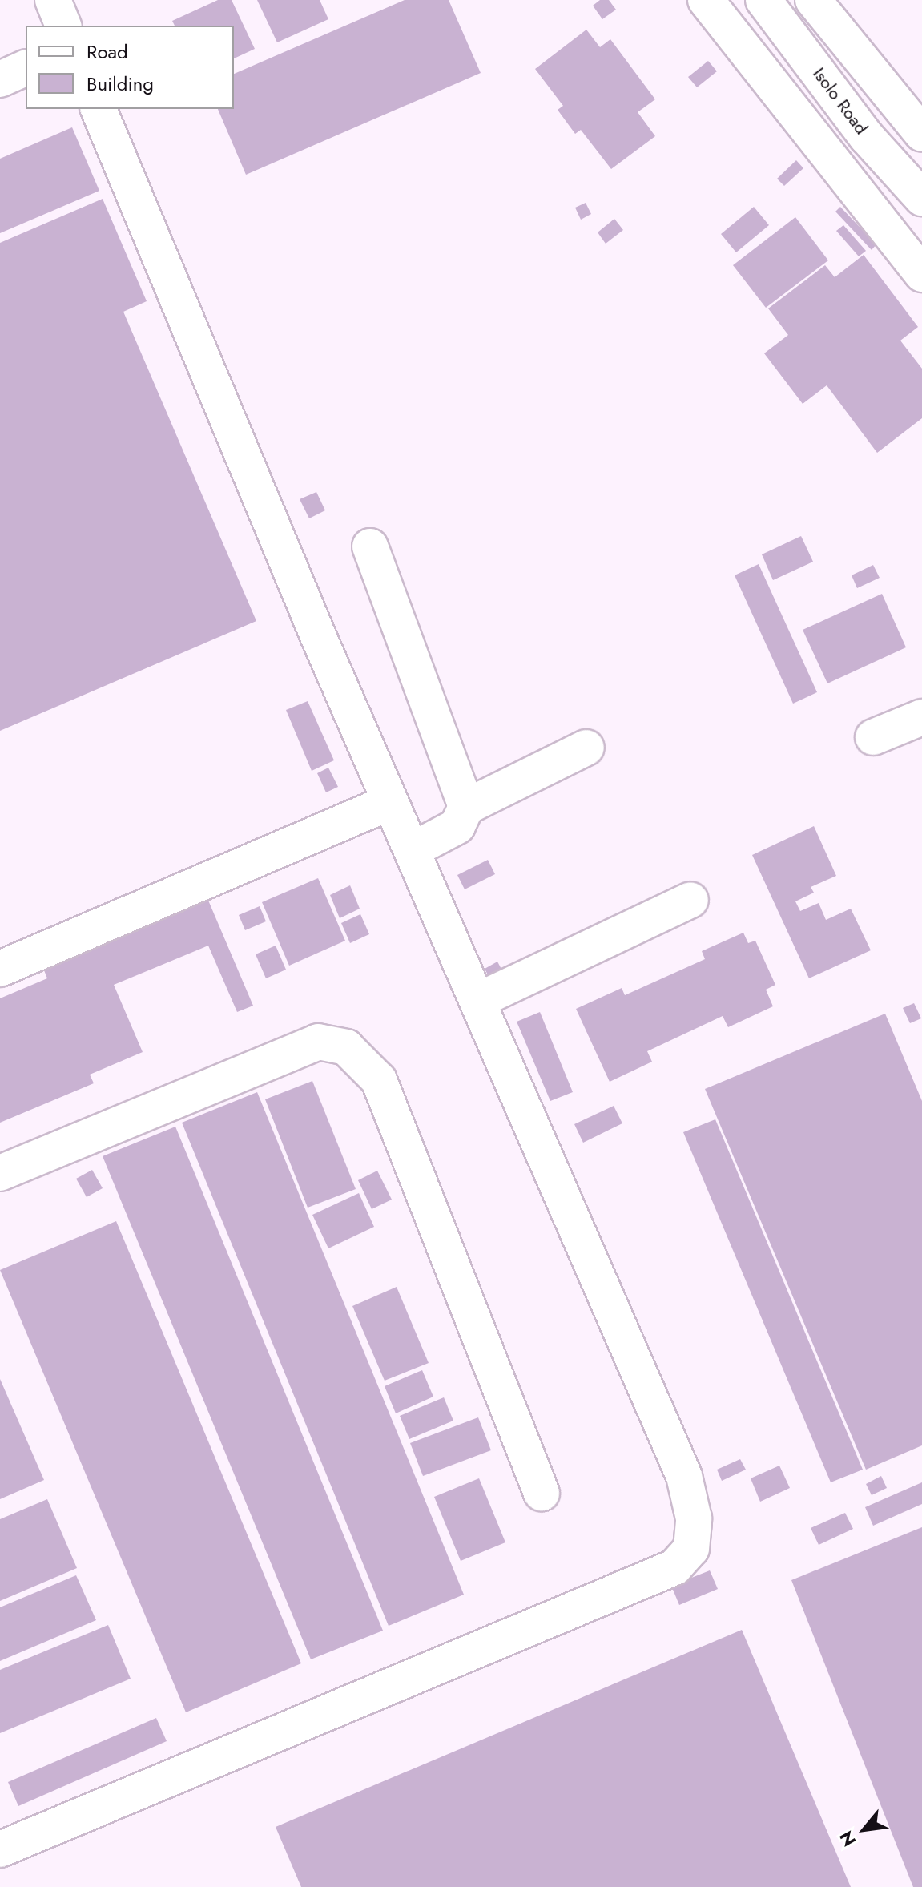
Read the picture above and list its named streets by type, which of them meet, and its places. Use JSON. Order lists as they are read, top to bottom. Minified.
{"streets":{"main road":["Isolo Road"]},"legend":["Road","Building"],"north":"bottom left"}
